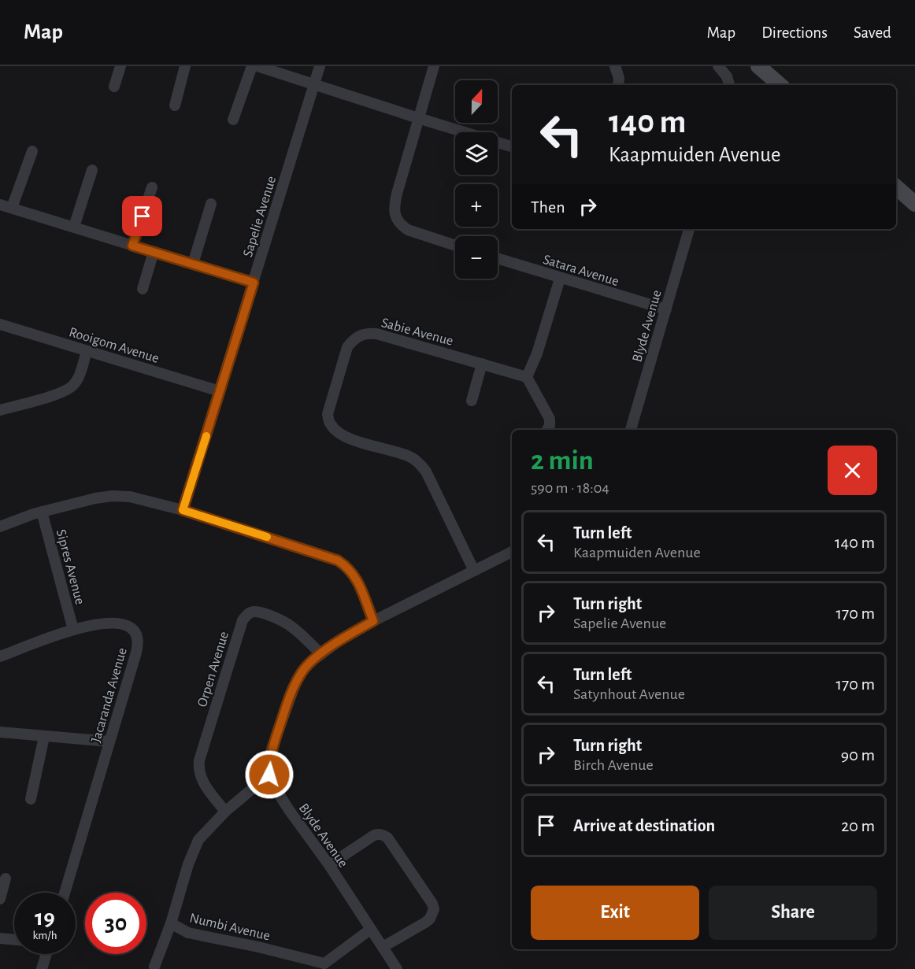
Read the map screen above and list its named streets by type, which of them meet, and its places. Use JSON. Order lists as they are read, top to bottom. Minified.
{"streets":{"street":["Sapelie Avenue","Satara Avenue","Blyde Avenue","Sabie Avenue","Rooigom Avenue","Sipres Avenue","Orpen Avenue","Jacaranda Avenue","Numbi Avenue"]},"crossings":[["Sapelie Avenue","Rooigom Avenue"],["Satara Avenue","Blyde Avenue"],["Blyde Avenue","Numbi Avenue"],["Sipres Avenue","Jacaranda Avenue"],["Orpen Avenue","Numbi Avenue"]],"north":"top","page":{"header":"Map","nav":["Map","Directions","Saved"],"map_buttons":["+","−"],"turn":["140 m","Kaapmuiden Avenue"],"then":"Then","heading":["2 min","590 m · 18:04"],"list":[{"name":"Turn left","note":"Kaapmuiden Avenue","value":"140 m"},{"name":"Turn right","note":"Sapelie Avenue","value":"170 m"},{"name":"Turn left","note":"Satynhout Avenue","value":"170 m"},{"name":"Turn right","note":"Birch Avenue","value":"90 m"},{"name":"Arrive at destination","value":"20 m"}],"buttons":["Exit","Share"],"speed":"19 km/h","limit":"30"}}
